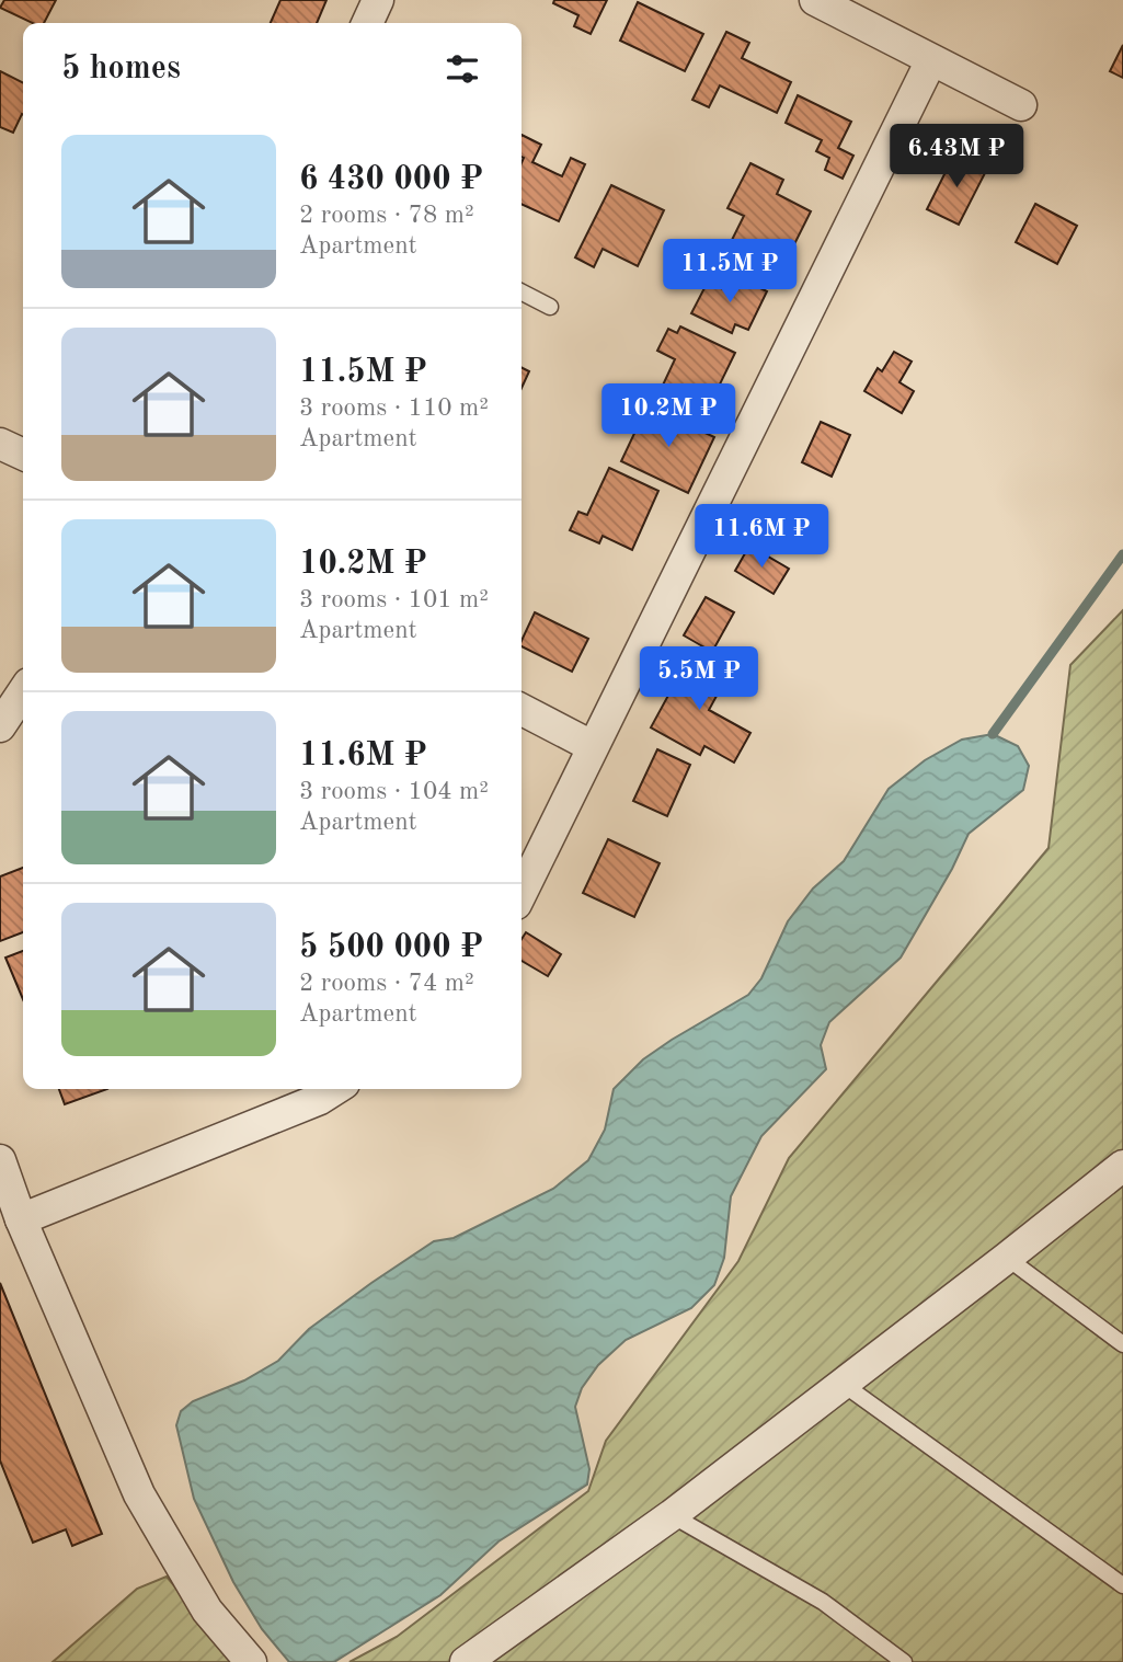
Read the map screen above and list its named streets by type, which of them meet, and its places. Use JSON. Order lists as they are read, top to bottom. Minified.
{"page":{"heading":"5 homes","list":[{"name":"6 430 000 ₽","note":"2 rooms · 78 m² · Apartment"},{"name":"11.5M ₽","note":"3 rooms · 110 m² · Apartment"},{"name":"10.2M ₽","note":"3 rooms · 101 m² · Apartment"},{"name":"11.6M ₽","note":"3 rooms · 104 m² · Apartment"},{"name":"5 500 000 ₽","note":"2 rooms · 74 m² · Apartment"}],"price":["6.43M ₽","11.5M ₽","10.2M ₽","11.6M ₽","5.5M ₽"]}}
